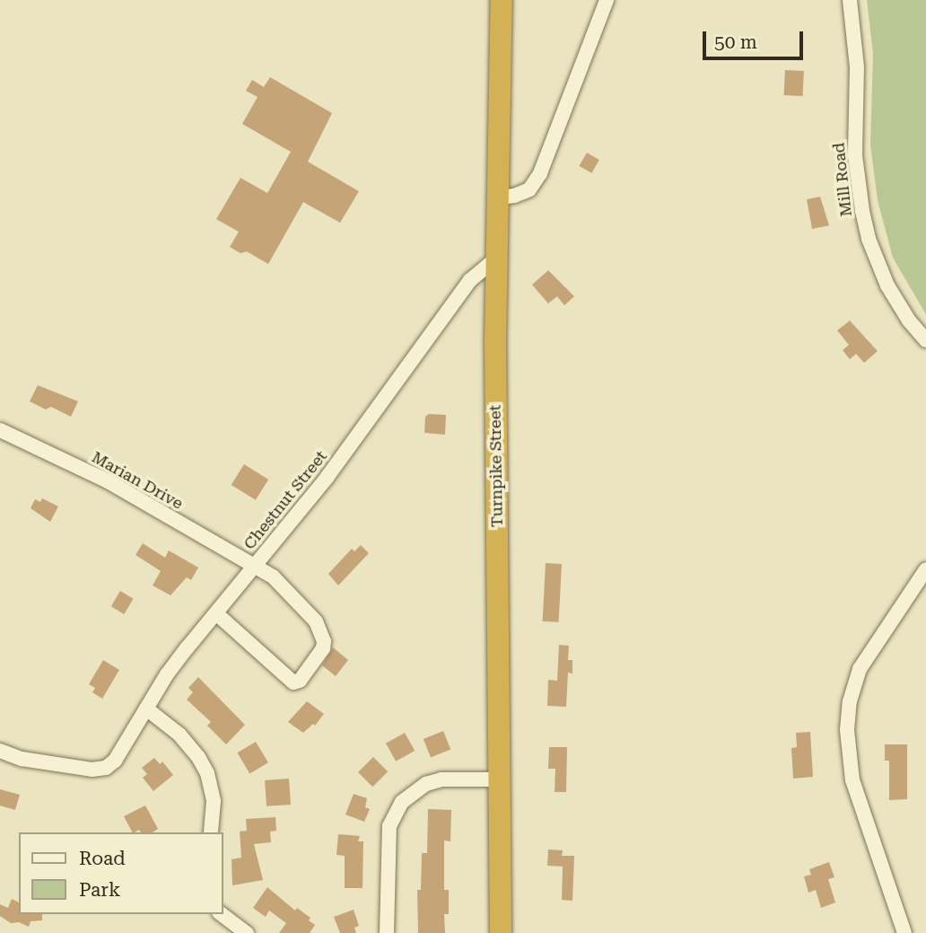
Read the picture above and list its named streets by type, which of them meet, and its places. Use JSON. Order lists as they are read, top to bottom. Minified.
{"streets":{"highway":["Turnpike Street"],"street":["Mill Road","Marian Drive","Chestnut Street"]},"crossings":[["Turnpike Street","Chestnut Street"],["Marian Drive","Chestnut Street"]],"legend":["Road","Park"],"scale_bar":"50 m"}
